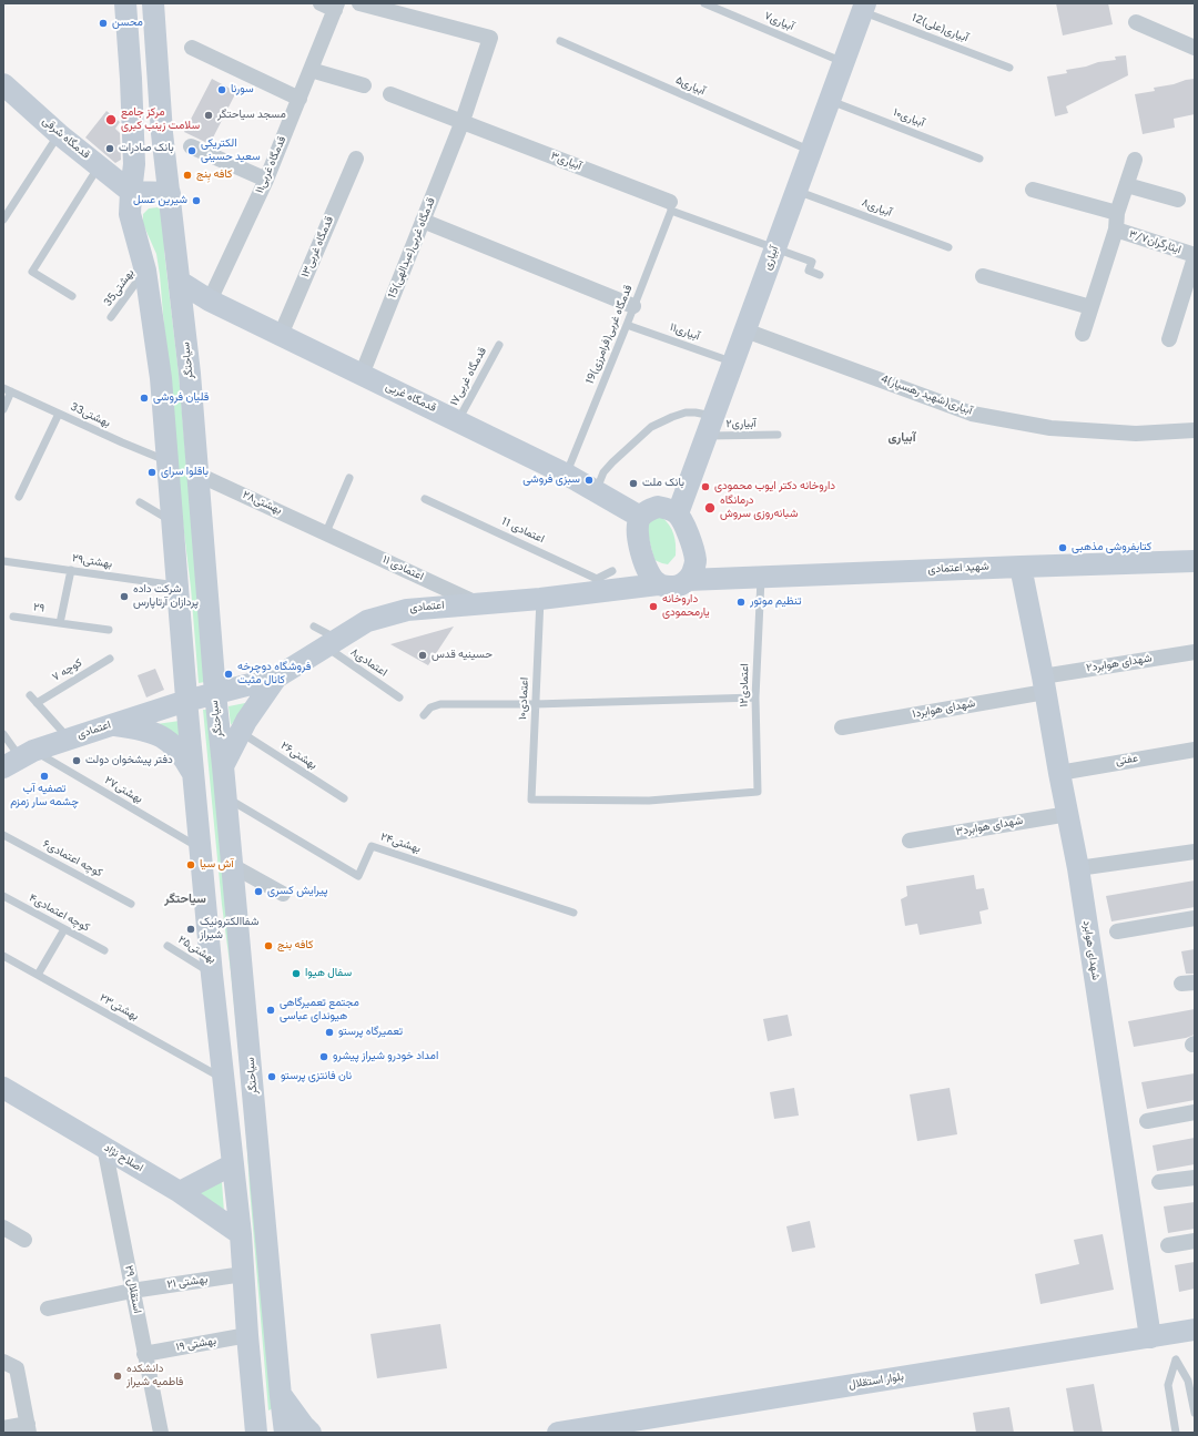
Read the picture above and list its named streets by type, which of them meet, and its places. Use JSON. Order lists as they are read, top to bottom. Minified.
{"streets":{"main road":["قدمگاه شرقی","آبیاری","سیاحتگر","قدمگاه غربی","شهید اعتمادی","اعتمادی","شهدای هوابرد","اصلاح نژاد","بلوار استقلال"],"street":["آبیاری۳","قدمگاه غربی۱۱","ایثارگران۳/۷","قدمگاه غربی۱۳","15قدمگاه غربی(عبدالهی)","4آبیاری(شهید رهسپار)","۲۸بهشتی","۱۱ اعتمادی","شهدای هوابرد۲","شهدای هوابرد۱","عفتی","۳شهدای هوابرد","۲۱ بهشتی","۲۹ استقلال","۱۹ بهشتی"],"lane":["آبیاری۷","12آبیاری(علی)","آبیاری۵","آبیاری۱۰","آبیاری۸","بهشتی35","آبیاری۱۱","19قدمگاه غربی(فرامرزی)","قدمگاه غربی۱۷","33بهشتی","آبیاری۲","11 اعتمادی","۲۹بهشتی","۲۹","اعتمادی۸","کوچه ۷","اعتمادی۱۲","اعتمادی۱۰","۲۶بهشتی","۲۷بهشتی","۲۴بهشتی","کوچه اعتمادی۶","کوچه اعتمادی۴","۲۵بهشتی","۲۳بهشتی"]},"crossings":[["آبیاری۷","آبیاری"],["12آبیاری(علی)","آبیاری"],["آبیاری۵","آبیاری"],["آبیاری۱۰","آبیاری"],["آبیاری۳","15قدمگاه غربی(عبدالهی)"],["آبیاری۳","آبیاری"],["آبیاری۳","19قدمگاه غربی(فرامرزی)"],["قدمگاه غربی۱۱","قدمگاه غربی"],["آبیاری۸","آبیاری"],["قدمگاه غربی۱۳","قدمگاه غربی"],["15قدمگاه غربی(عبدالهی)","قدمگاه غربی"],["آبیاری","آبیاری۱۱"],["آبیاری","4آبیاری(شهید رهسپار)"],["آبیاری","قدمگاه غربی"],["آبیاری","آبیاری۲"],["آبیاری","شهید اعتمادی"],["آبیاری","اعتمادی"],["آبیاری۱۱","19قدمگاه غربی(فرامرزی)"],["19قدمگاه غربی(فرامرزی)","قدمگاه غربی"],["سیاحتگر","قدمگاه غربی"],["سیاحتگر","۲۸بهشتی"],["سیاحتگر","اعتمادی"],["سیاحتگر","۲۴بهشتی"],["قدمگاه غربی۱۷","قدمگاه غربی"],["قدمگاه غربی","شهید اعتمادی"],["قدمگاه غربی","اعتمادی"],["۲۸بهشتی","۱۱ اعتمادی"],["11 اعتمادی","اعتمادی"],["۱۱ اعتمادی","اعتمادی"],["شهید اعتمادی","اعتمادی"],["شهید اعتمادی","اعتمادی۱۲"],["شهید اعتمادی","شهدای هوابرد"],["اعتمادی","اعتمادی۸"],["اعتمادی","اعتمادی۱۰"],["اعتمادی","۲۷بهشتی"],["شهدای هوابرد۲","شهدای هوابرد۱"],["شهدای هوابرد۲","شهدای هوابرد"],["اعتمادی۱۲","اعتمادی۱۰"],["شهدای هوابرد۱","شهدای هوابرد"],["عفتی","شهدای هوابرد"],["۳شهدای هوابرد","شهدای هوابرد"],["شهدای هوابرد","بلوار استقلال"],["اصلاح نژاد","۲۹ استقلال"],["۲۱ بهشتی","۲۹ استقلال"],["۲۹ استقلال","۱۹ بهشتی"]],"districts":["آبیاری","سیاحتگر"],"places":["محسن","سورنا","مسجد سیاحتگر","مرکز جامع سلامت زینب کبری","بانک صادرات","الکتریکی سعید حسینی","کافه بِنج","شیرین عسل","قلیان فروشی","باقلوا سرای","سبزی فروشی","بانک ملت","داروخانه دکتر ایوب محمودی","درمانگاه شبانه‌روزی سروش","کتابفروشی مذهبی","شرکت داده پردازان آرتاپارس","تنظیم موتور","داروخانه یارمحمودی","حسینیه قدس","فروشگاه دوچرخه کانال مثبت","دفتر پیشخوان دولت","تصفیه آب چشمه سار زمزم","آش سیا","پیرایش کسری","شفاالکترونیک شیراز","کافه بنج","سفال هیوا","مجتمع تعمیرگاهی هیوندای عباسی","تعمیرگاه پرستو","امداد خودرو شیراز پیشرو","نان فانتزی پرستو","دانشکده فاطمیه شیراز"]}
